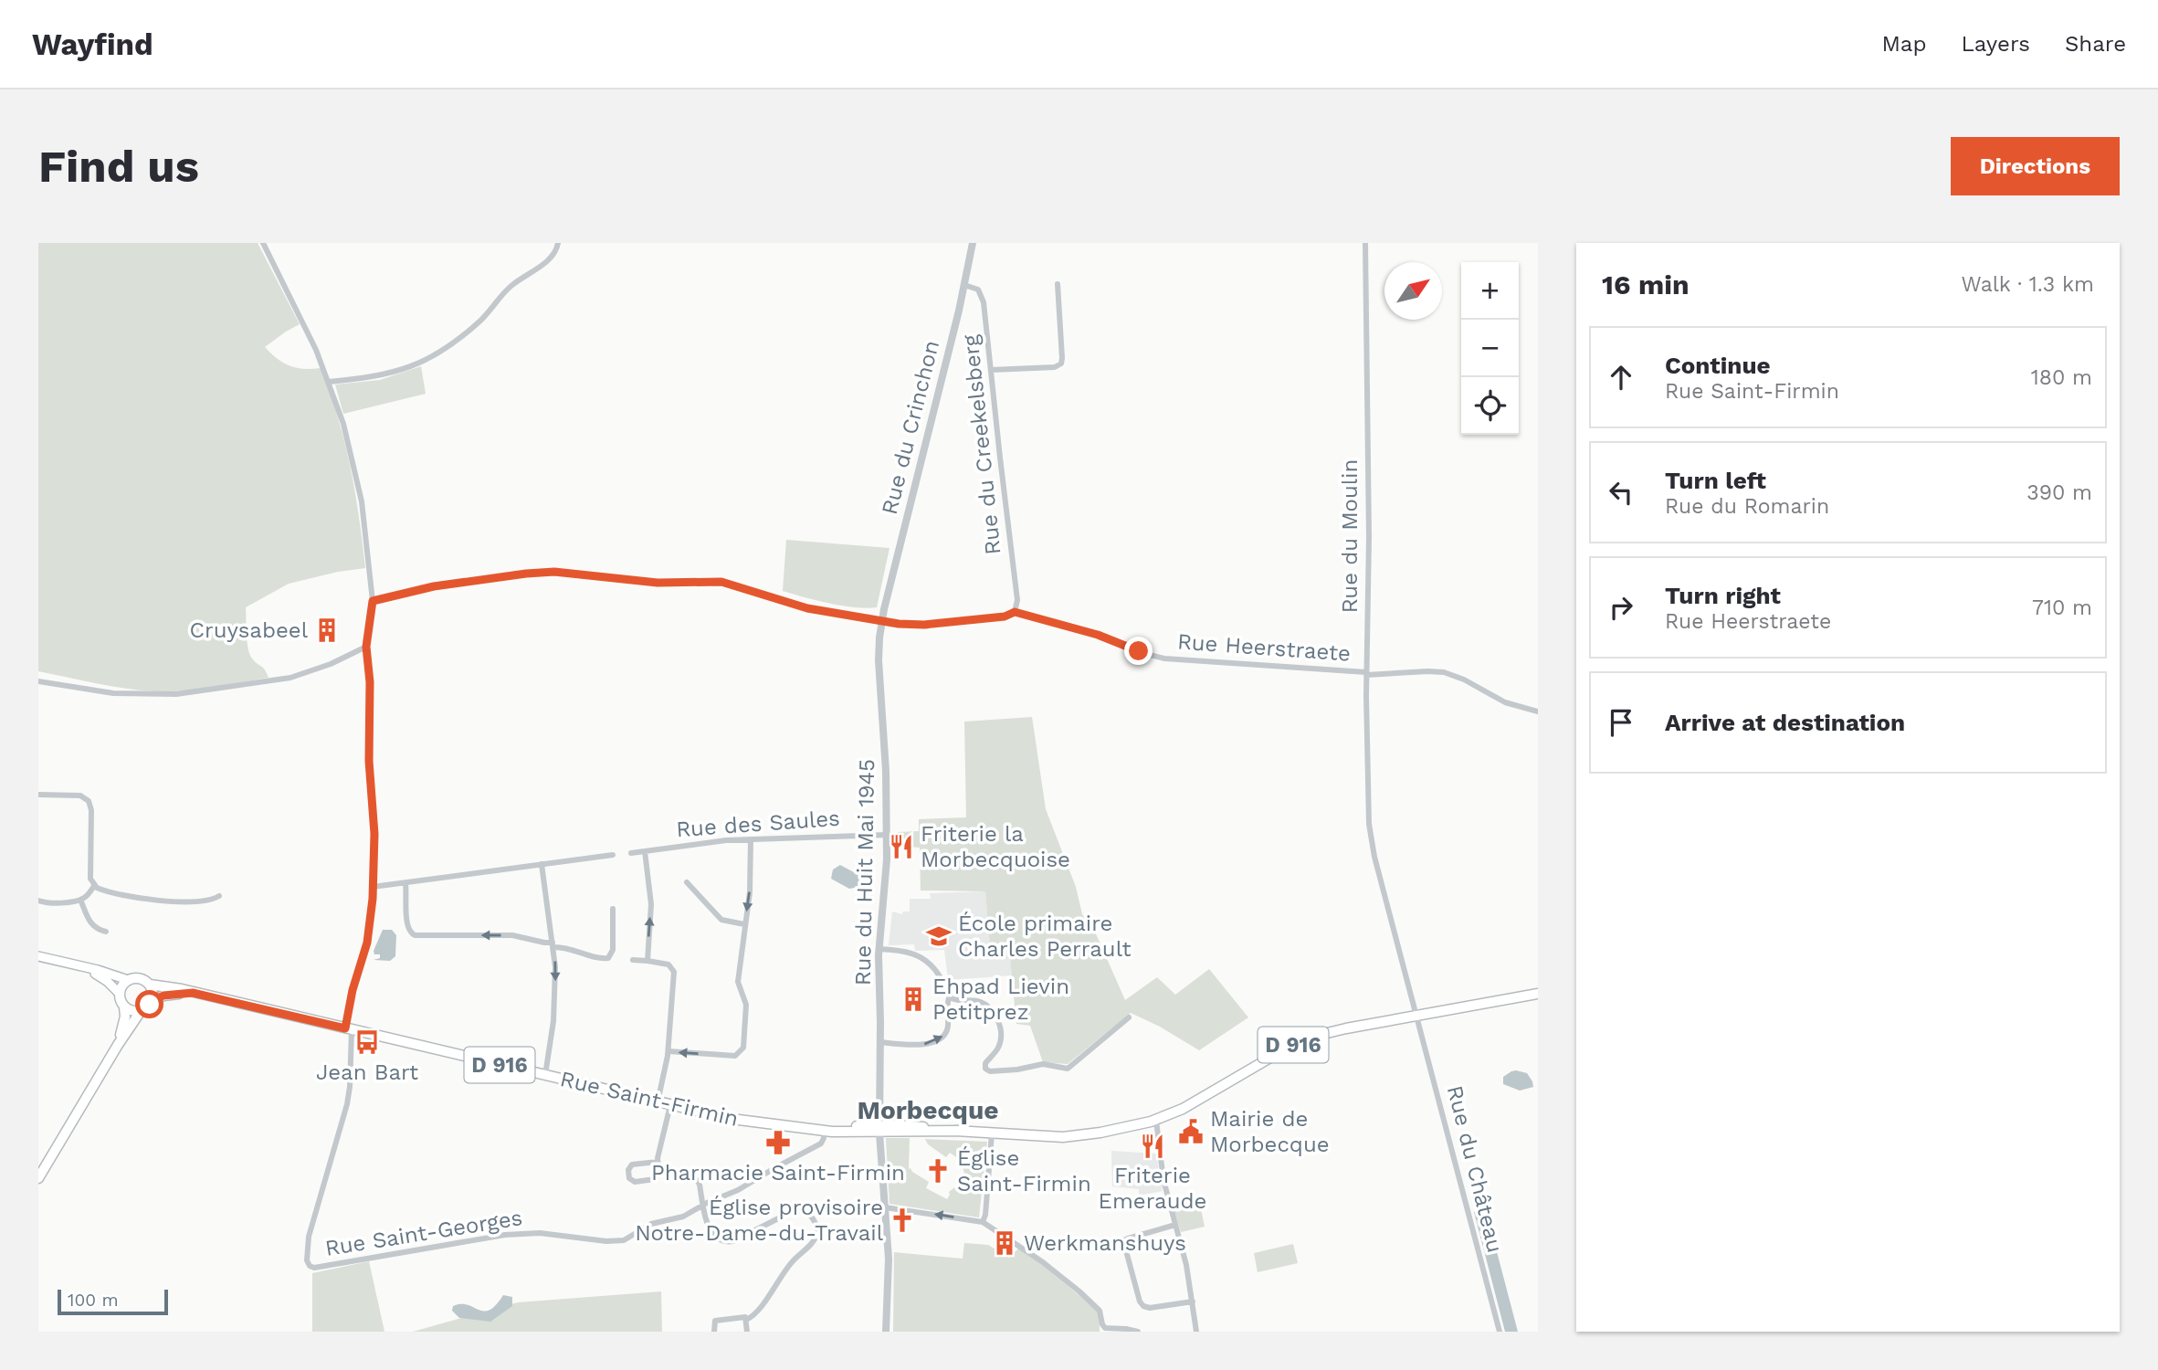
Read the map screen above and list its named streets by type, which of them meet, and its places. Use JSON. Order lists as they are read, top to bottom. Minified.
{"streets":{"main road":["D 916","Rue Saint-Firmin"],"street":["Rue du Crinchon","Rue du Creekelsberg","Rue du Moulin","Rue Heerstraete","Rue des Saules","Rue du Huit Mai 1945","Rue du Château","Rue Saint-Georges"]},"crossings":[["Rue du Crinchon","Rue du Creekelsberg"],["Rue du Crinchon","Rue Heerstraete"],["Rue du Crinchon","Rue du Huit Mai 1945"],["Rue du Creekelsberg","Rue Heerstraete"],["Rue du Moulin","Rue Heerstraete"],["Rue du Moulin","D 916"],["Rue du Moulin","Rue du Château"],["Rue Heerstraete","Rue du Huit Mai 1945"],["Rue des Saules","Rue du Huit Mai 1945"],["Rue du Huit Mai 1945","D 916"],["Rue du Huit Mai 1945","Rue Saint-Firmin"],["D 916","Rue Saint-Firmin"],["D 916","Rue du Château"],["Rue Saint-Firmin","Rue Saint-Georges"]],"districts":["Morbecque"],"places":{"building":["Cruysabeel","Ehpad Lievin Petitprez","Werkmanshuys"],"restaurant":["Friterie la Morbecquoise","Friterie Emeraude"],"school or university":["École primaire Charles Perrault"],"bus stop":["Jean Bart"],"public building":["Mairie de Morbecque"],"pharmacy":["Pharmacie Saint-Firmin"],"church":["Église Saint-Firmin","Église provisoire Notre-Dame-du-Travail"]},"scale_bar":"100 m","north":"top right","page":{"header":"Wayfind","nav":["Map","Layers","Share"],"buttons":"Directions","title":"Find us","heading":["16 min","Walk · 1.3 km"],"map_buttons":["+","−"],"list":[["Continue","Rue Saint-Firmin","180 m"],["Turn left","Rue du Romarin","390 m"],["Turn right","Rue Heerstraete","710 m"],"Arrive at destination"],"scale":"100 m"}}
